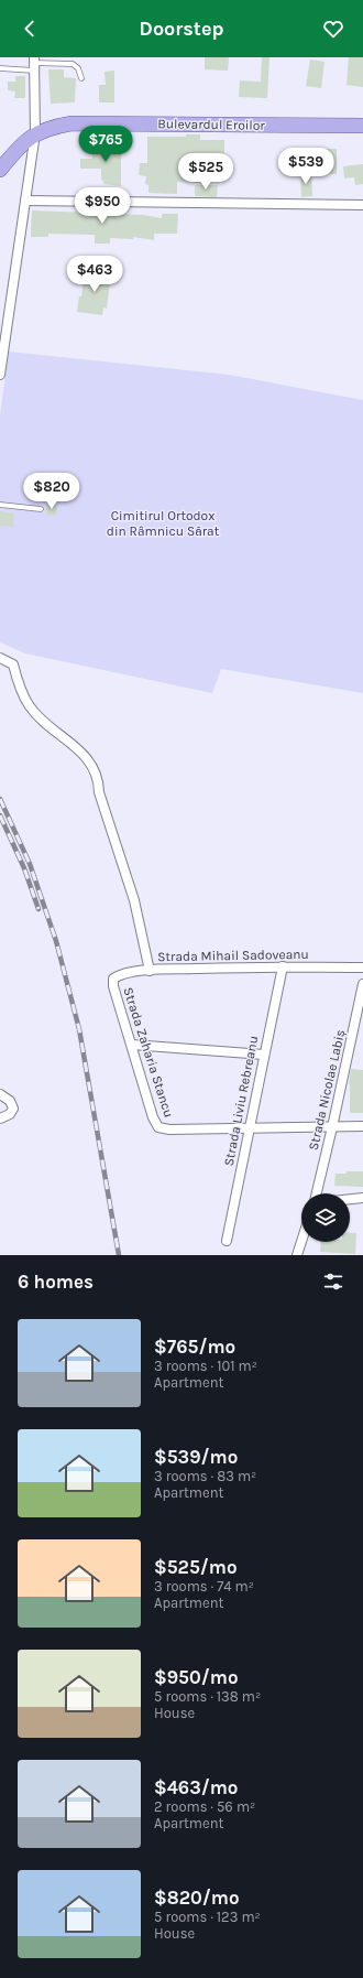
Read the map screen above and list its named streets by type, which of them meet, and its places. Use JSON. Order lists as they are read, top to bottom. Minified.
{"streets":{"main road":["Bulevardul Eroilor"],"street":["Strada Mihail Sadoveanu","Strada Zaharia Stancu","Strada Nicolae Labiș","Strada Liviu Rebreanu"]},"crossings":[["Strada Mihail Sadoveanu","Strada Zaharia Stancu"],["Strada Mihail Sadoveanu","Strada Liviu Rebreanu"],["Strada Zaharia Stancu","Strada Liviu Rebreanu"]],"parks":["Cimitirul Ortodox din Râmnicu Sărat"],"page":{"header":"Doorstep","price":["$765","$539","$525","$950","$463","$820"],"heading":"6 homes","list":[{"name":"$765/mo","note":"3 rooms · 101 m² · Apartment"},{"name":"$539/mo","note":"3 rooms · 83 m² · Apartment"},{"name":"$525/mo","note":"3 rooms · 74 m² · Apartment"},{"name":"$950/mo","note":"5 rooms · 138 m² · House"},{"name":"$463/mo","note":"2 rooms · 56 m² · Apartment"},{"name":"$820/mo","note":"5 rooms · 123 m² · House"}]}}
